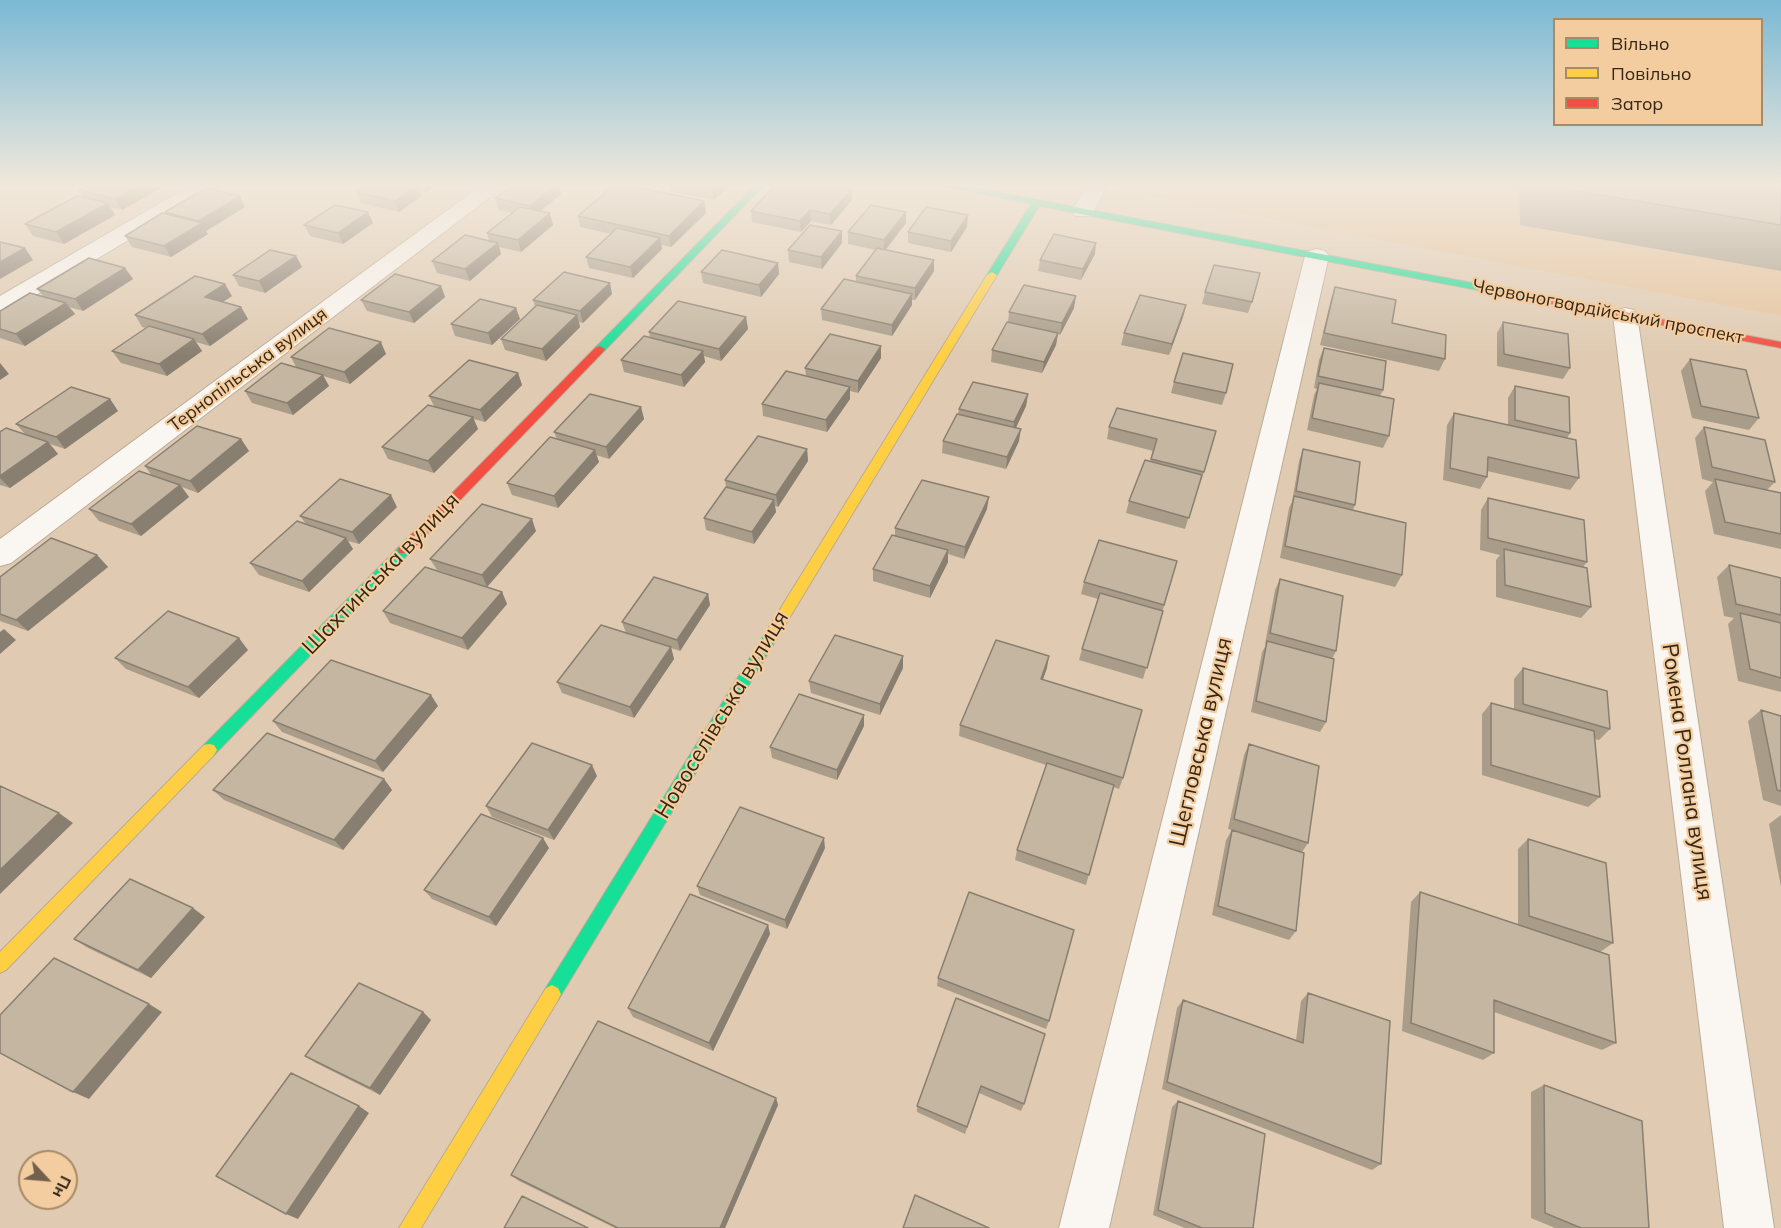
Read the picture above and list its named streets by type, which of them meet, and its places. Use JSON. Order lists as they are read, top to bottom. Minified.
{"streets":{"street":["Червоногвардійський проспект","Тернопільська вулиця","Шахтинська вулиця","Новоселівська вулиця","Щегловська вулиця","Ромена Роллана вулиця"]},"crossings":[["Червоногвардійський проспект","Щегловська вулиця"],["Червоногвардійський проспект","Ромена Роллана вулиця"]],"legend":["Вільно","Повільно","Затор"],"north":"bottom right"}
